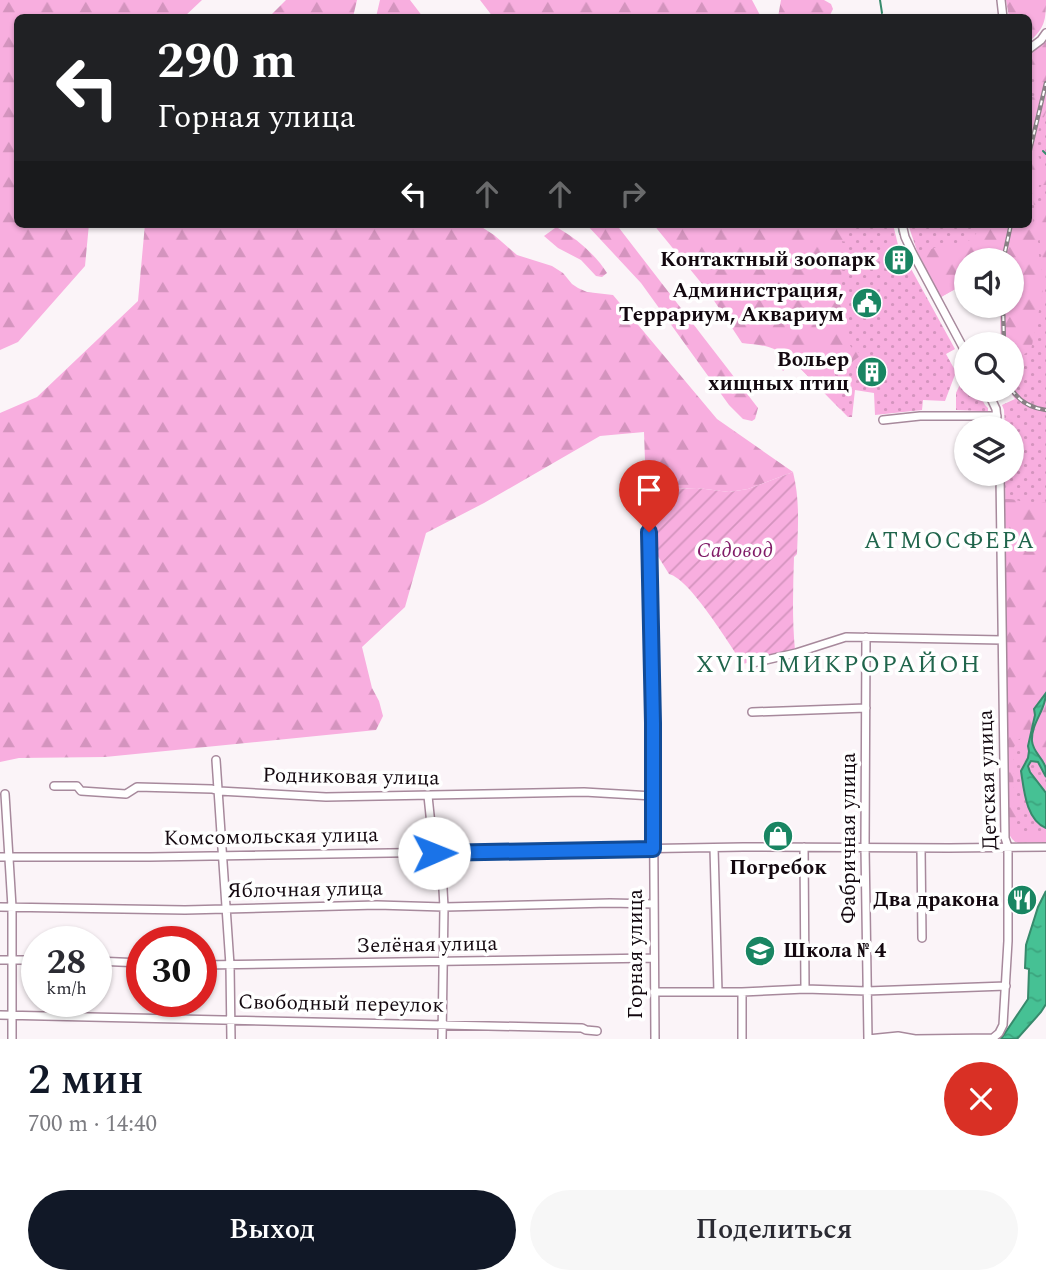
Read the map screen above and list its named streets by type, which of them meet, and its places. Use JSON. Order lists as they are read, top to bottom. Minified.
{"streets":{"street":["Родниковая улица","Детская улица","Комсомольская улица","Фабричная улица","Яблочная улица","Зелёная улица","Горная улица","Свободный переулок"]},"crossings":[["Родниковая улица","Горная улица"],["Детская улица","Комсомольская улица"],["Комсомольская улица","Фабричная улица"],["Комсомольская улица","Горная улица"],["Яблочная улица","Горная улица"],["Зелёная улица","Горная улица"]],"districts":["АТМОСФЕРА","XVIII МИКРОРАЙОН"],"parks":["Садовод"],"places":{"building":["Контактный зоопарк","Вольер хищных птиц"],"public building":["Администрация, Террариум, Аквариум"],"shop":["Погребок"],"restaurant":["Два дракона"],"school or university":["Школа № 4"]},"page":{"turn":["290 m","Горная улица"],"speed":"28 km/h","limit":"30","heading":["2 мин","700 m · 14:40"],"buttons":["Выход","Поделиться"]}}
